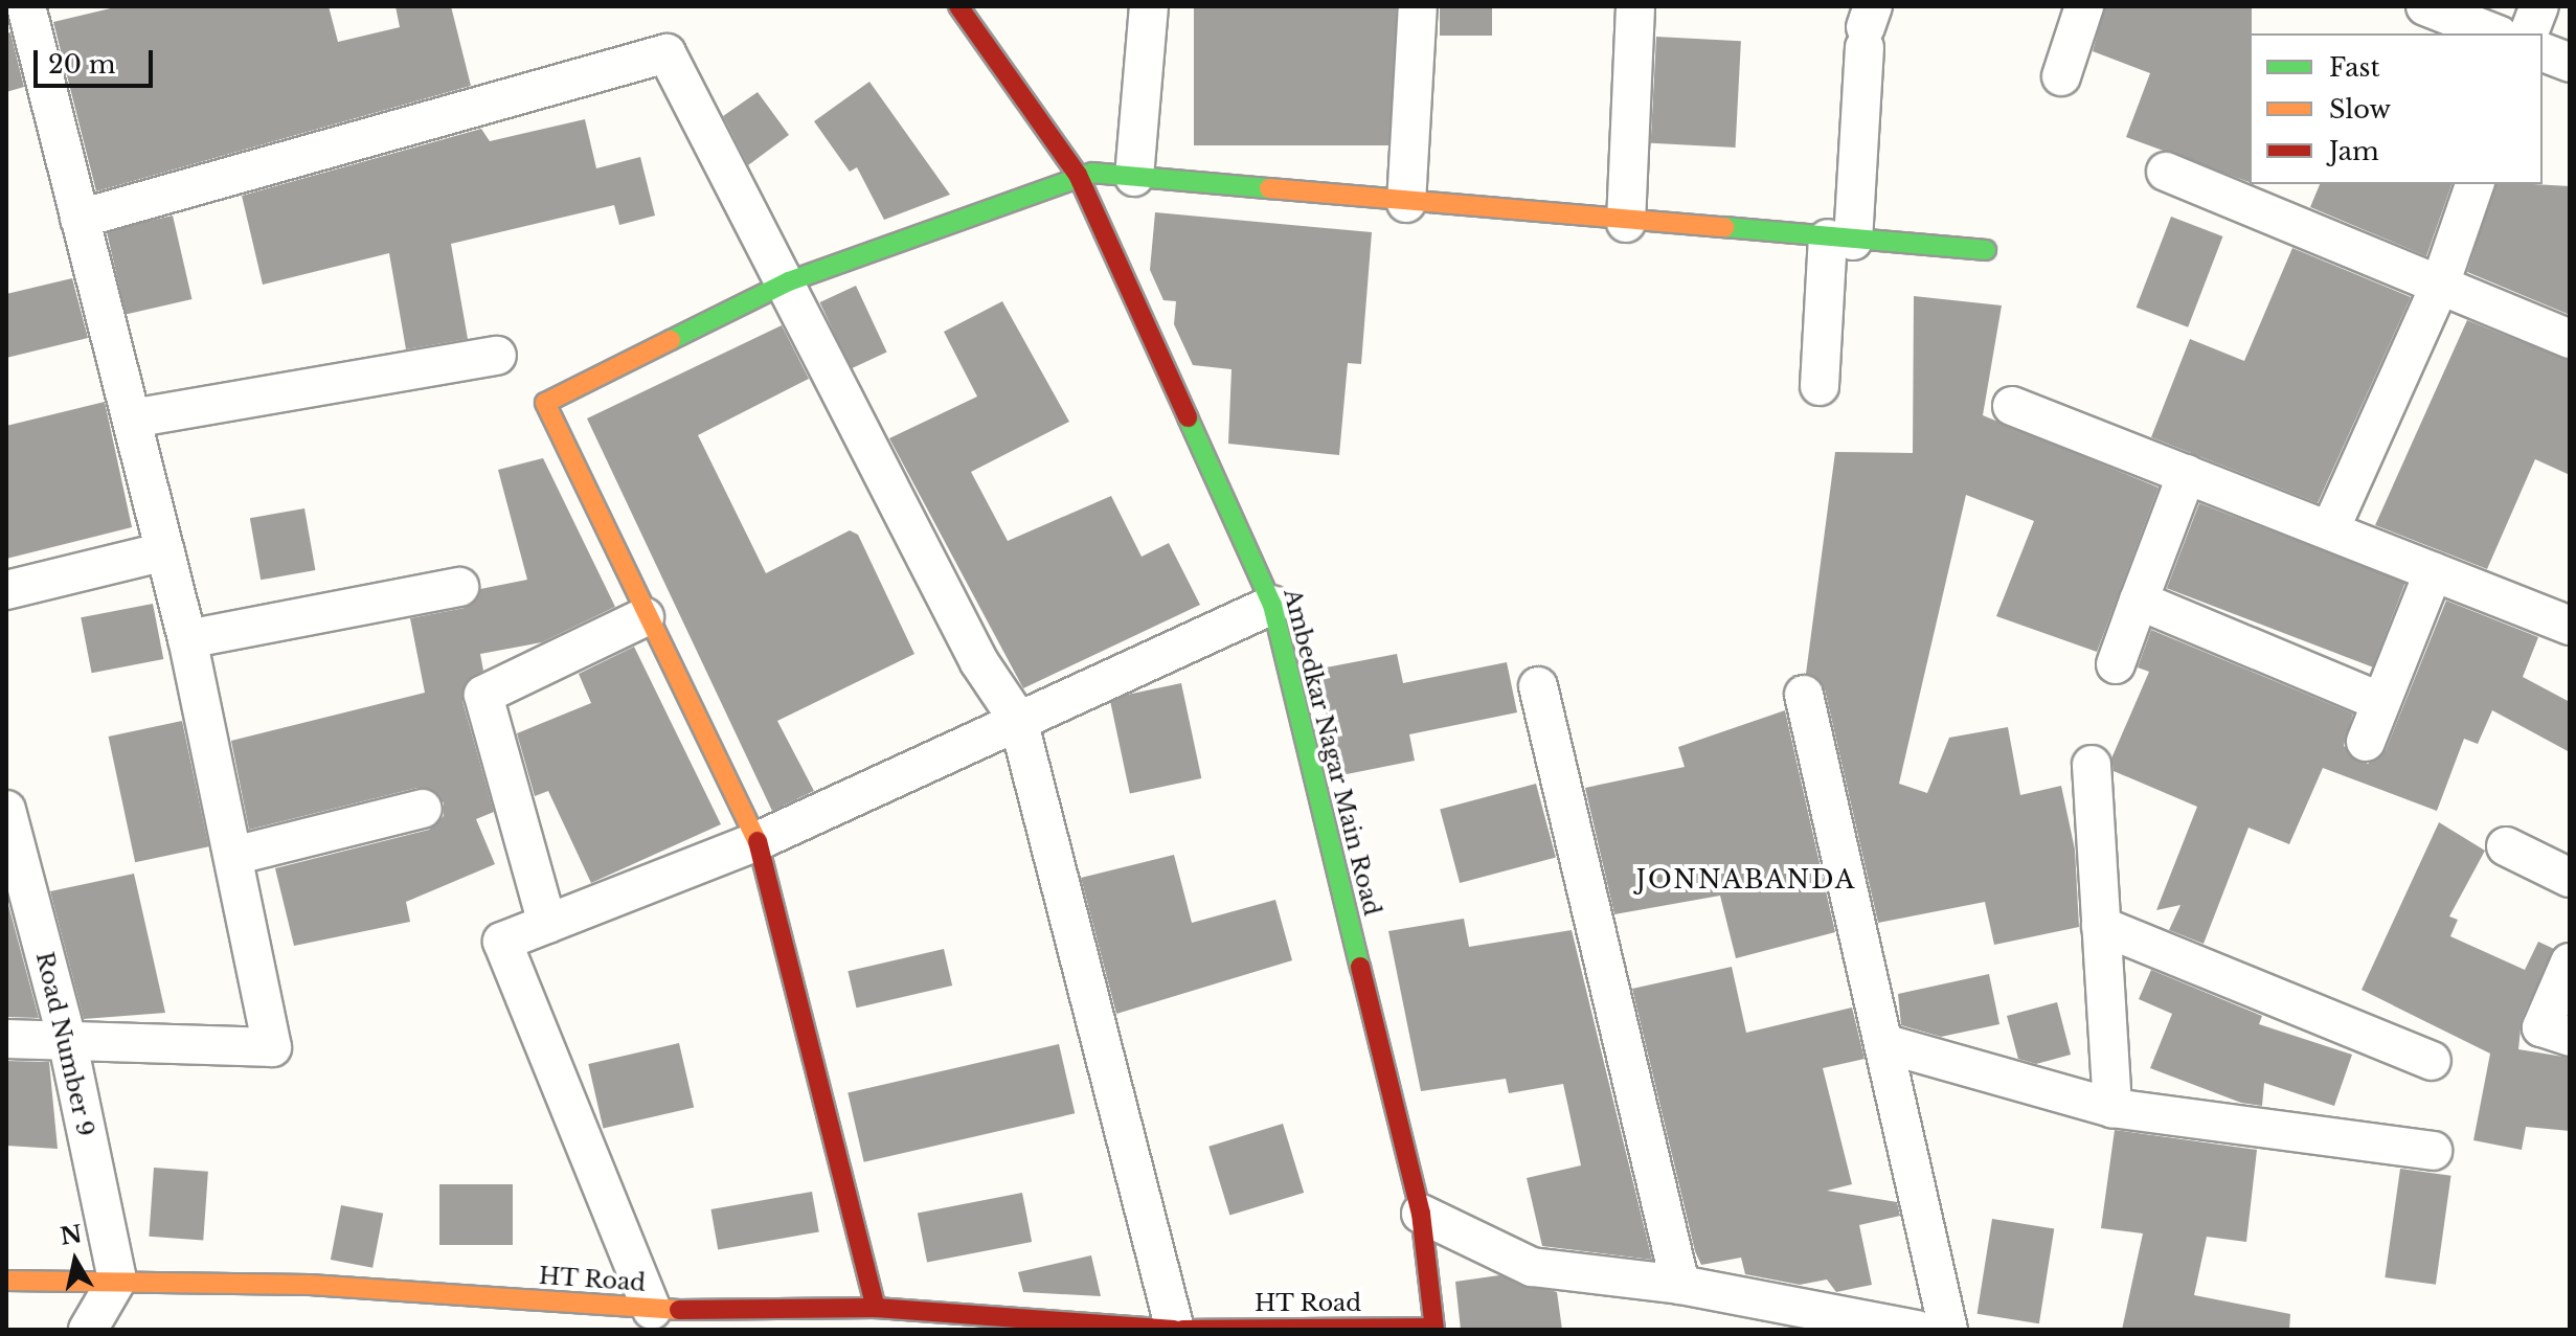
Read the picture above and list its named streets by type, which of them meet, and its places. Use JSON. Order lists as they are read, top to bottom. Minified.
{"streets":{"street":["Ambedkar Nagar Main Road","Road Number 9","HT Road"]},"crossings":[["Ambedkar Nagar Main Road","HT Road"],["Road Number 9","HT Road"]],"districts":["JONNABANDA"],"legend":["Fast","Slow","Jam"],"scale_bar":"20 m","north":"top"}
